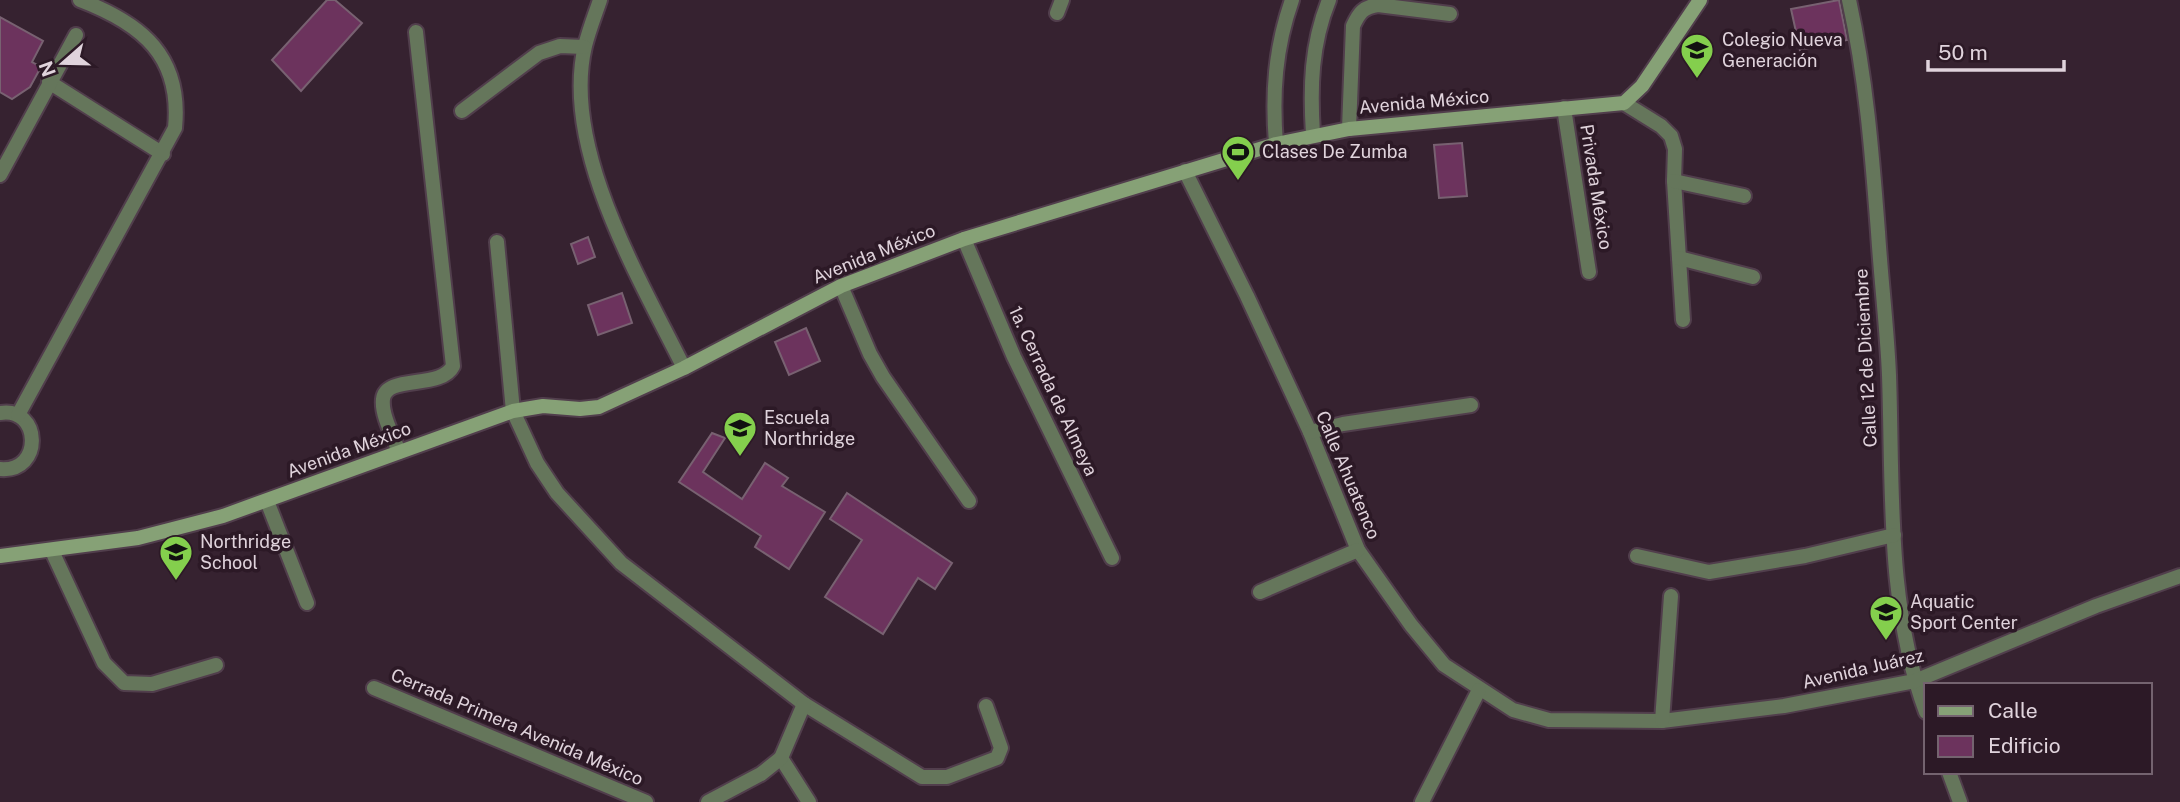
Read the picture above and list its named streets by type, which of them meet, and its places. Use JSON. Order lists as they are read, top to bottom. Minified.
{"streets":{"main road":["Avenida México"],"street":["Privada México","Calle 12 de Diciembre","1a. Cerrada de Almeya","Calle Ahuatenco","Avenida Juárez","Cerrada Primera Avenida México"]},"crossings":[["Avenida México","Privada México"],["Avenida México","1a. Cerrada de Almeya"],["Avenida México","Calle Ahuatenco"],["Calle 12 de Diciembre","Avenida Juárez"],["Calle Ahuatenco","Avenida Juárez"]],"places":{"school or university":["Colegio Nueva Generación","Escuela Northridge","Northridge School","Aquatic Sport Center"],"sports":["Clases De Zumba"]},"legend":["Calle","Edificio"],"scale_bar":"50 m","north":"left"}
